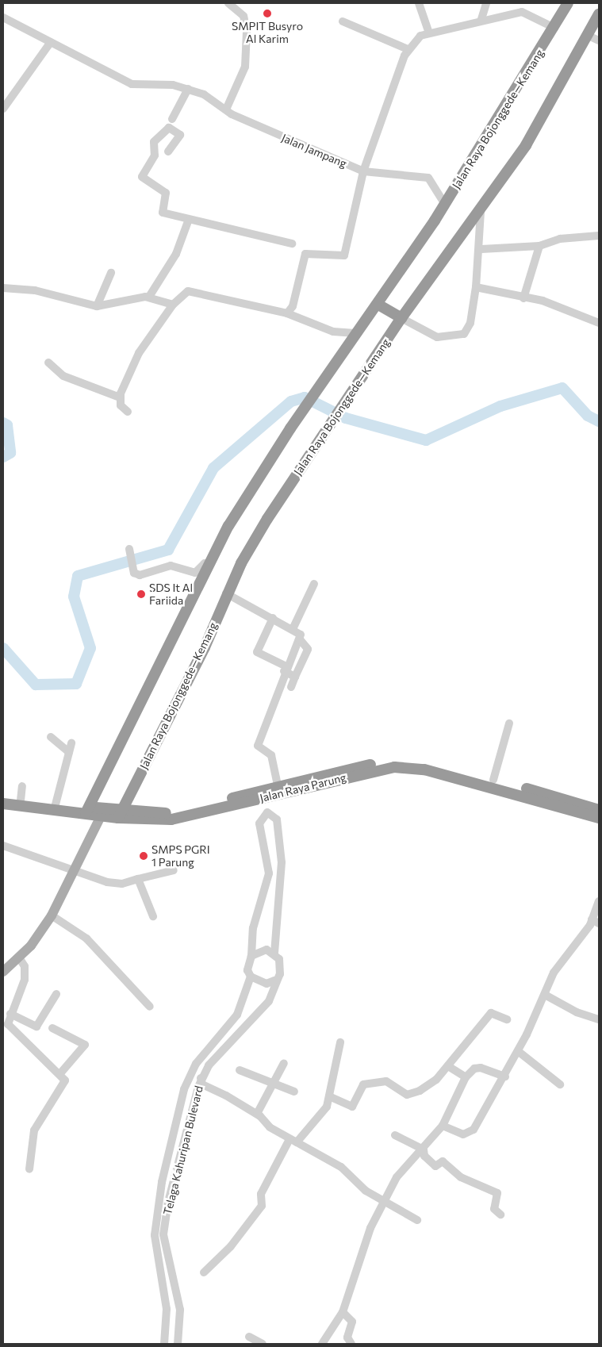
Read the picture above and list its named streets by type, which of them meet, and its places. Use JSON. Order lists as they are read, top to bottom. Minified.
{"streets":{"highway":["Jalan Raya Bojonggede—Kemang","Jalan Raya Parung"],"street":["Jalan Jampang","Telaga Kahuripan Bulevard"]},"crossings":[["Jalan Raya Bojonggede—Kemang","Jalan Raya Parung"]],"places":["SMPIT Busyro Al Karim","SDS It Al Fariida","SMPS PGRI 1 Parung"]}
